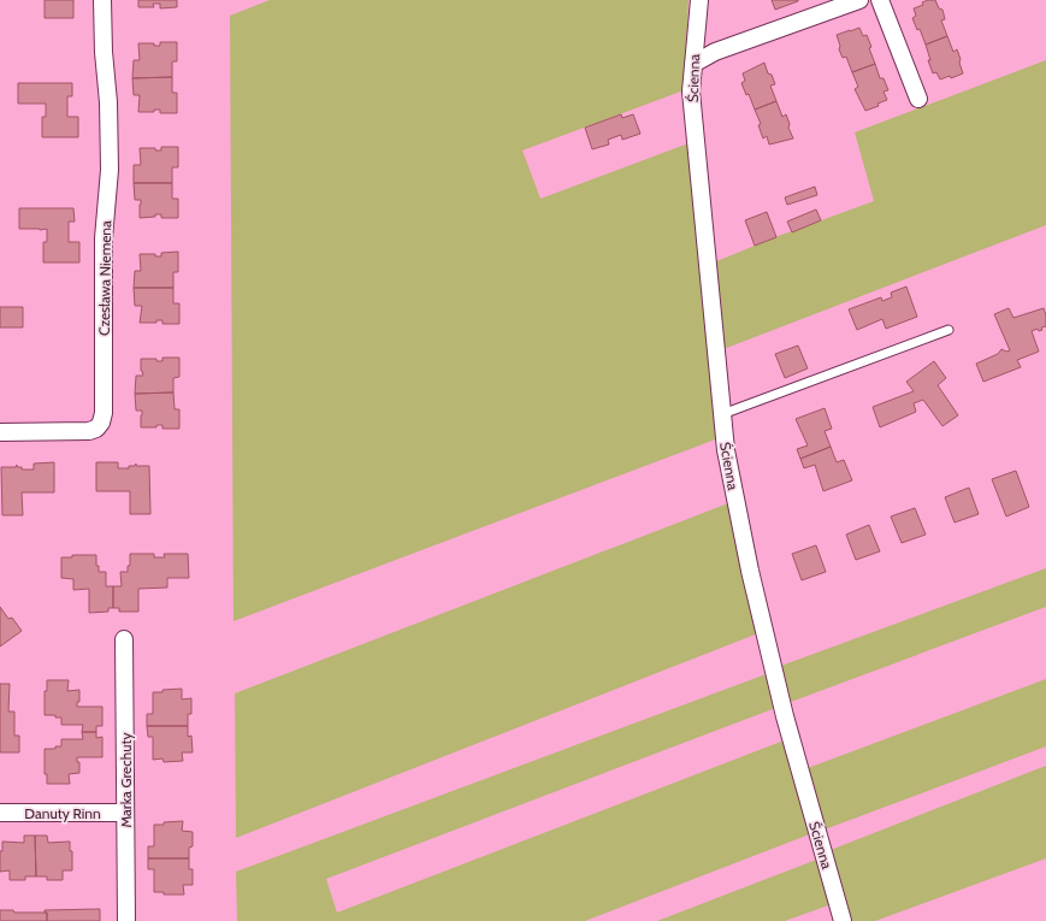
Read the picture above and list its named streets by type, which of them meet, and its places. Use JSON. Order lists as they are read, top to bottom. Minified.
{"streets":{"street":["Ścienna","Czesława Niemena","Marka Grechuty","Danuty Rinn"]},"crossings":[["Marka Grechuty","Danuty Rinn"]]}
